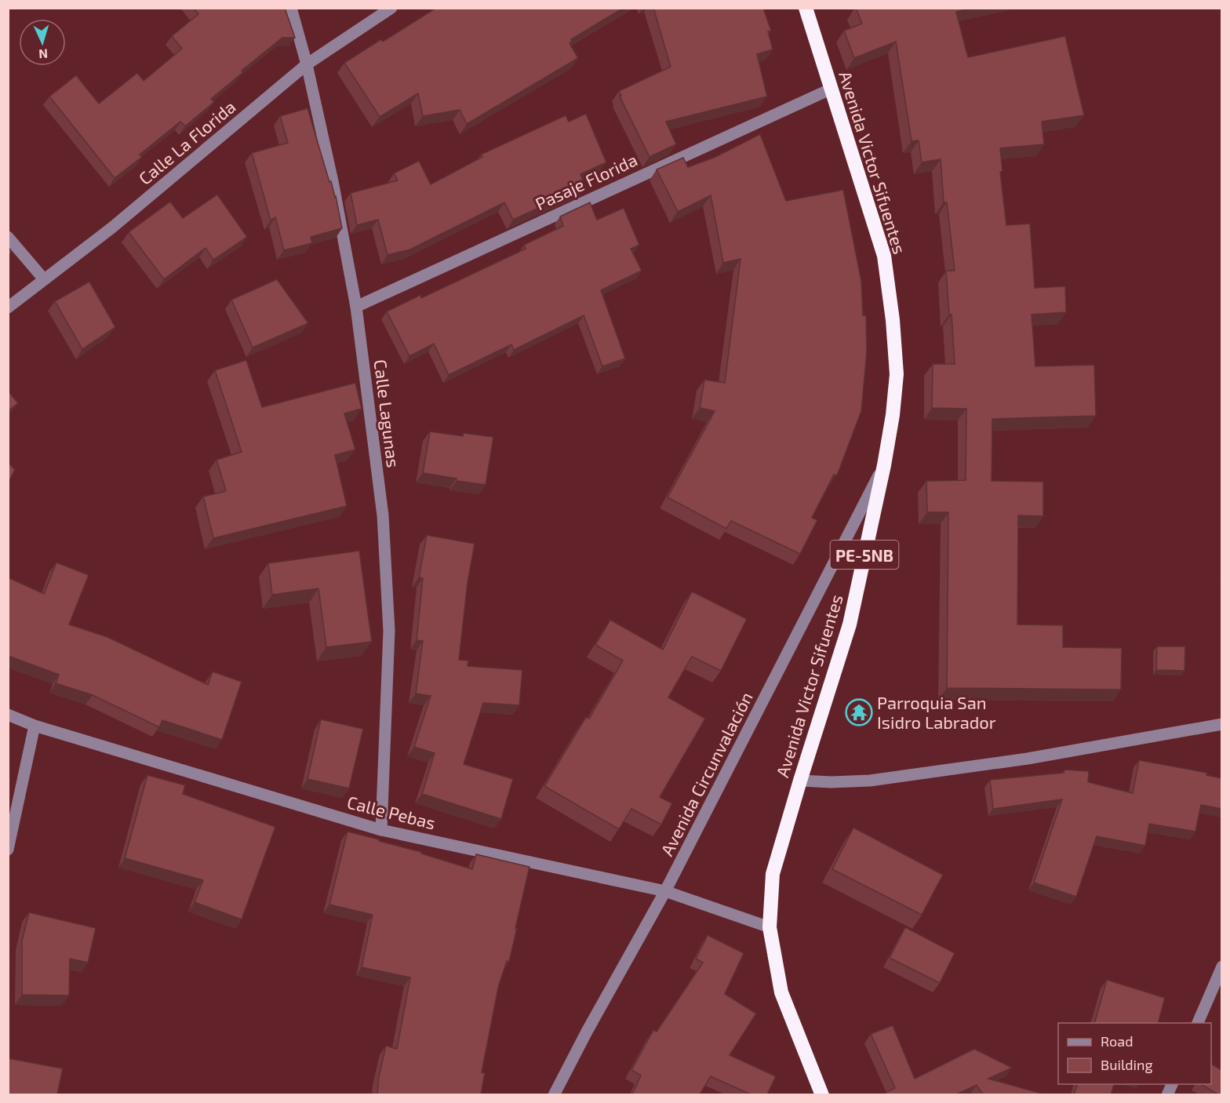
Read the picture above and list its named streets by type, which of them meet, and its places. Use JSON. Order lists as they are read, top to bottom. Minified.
{"streets":{"highway":["Avenida Victor Sifuentes","PE-5NB"],"street":["Calle La Florida","Pasaje Florida","Calle Lagunas","Avenida Circunvalación","Calle Pebas"]},"crossings":[["Calle La Florida","Calle Lagunas"],["Avenida Victor Sifuentes","Pasaje Florida"],["Avenida Victor Sifuentes","Avenida Circunvalación"],["Avenida Victor Sifuentes","Calle Pebas"],["Pasaje Florida","Calle Lagunas"],["Calle Lagunas","Calle Pebas"],["Avenida Circunvalación","Calle Pebas"]],"places":{"temple":["Parroquia San Isidro Labrador"]},"legend":["Road","Building"],"north":"bottom"}
